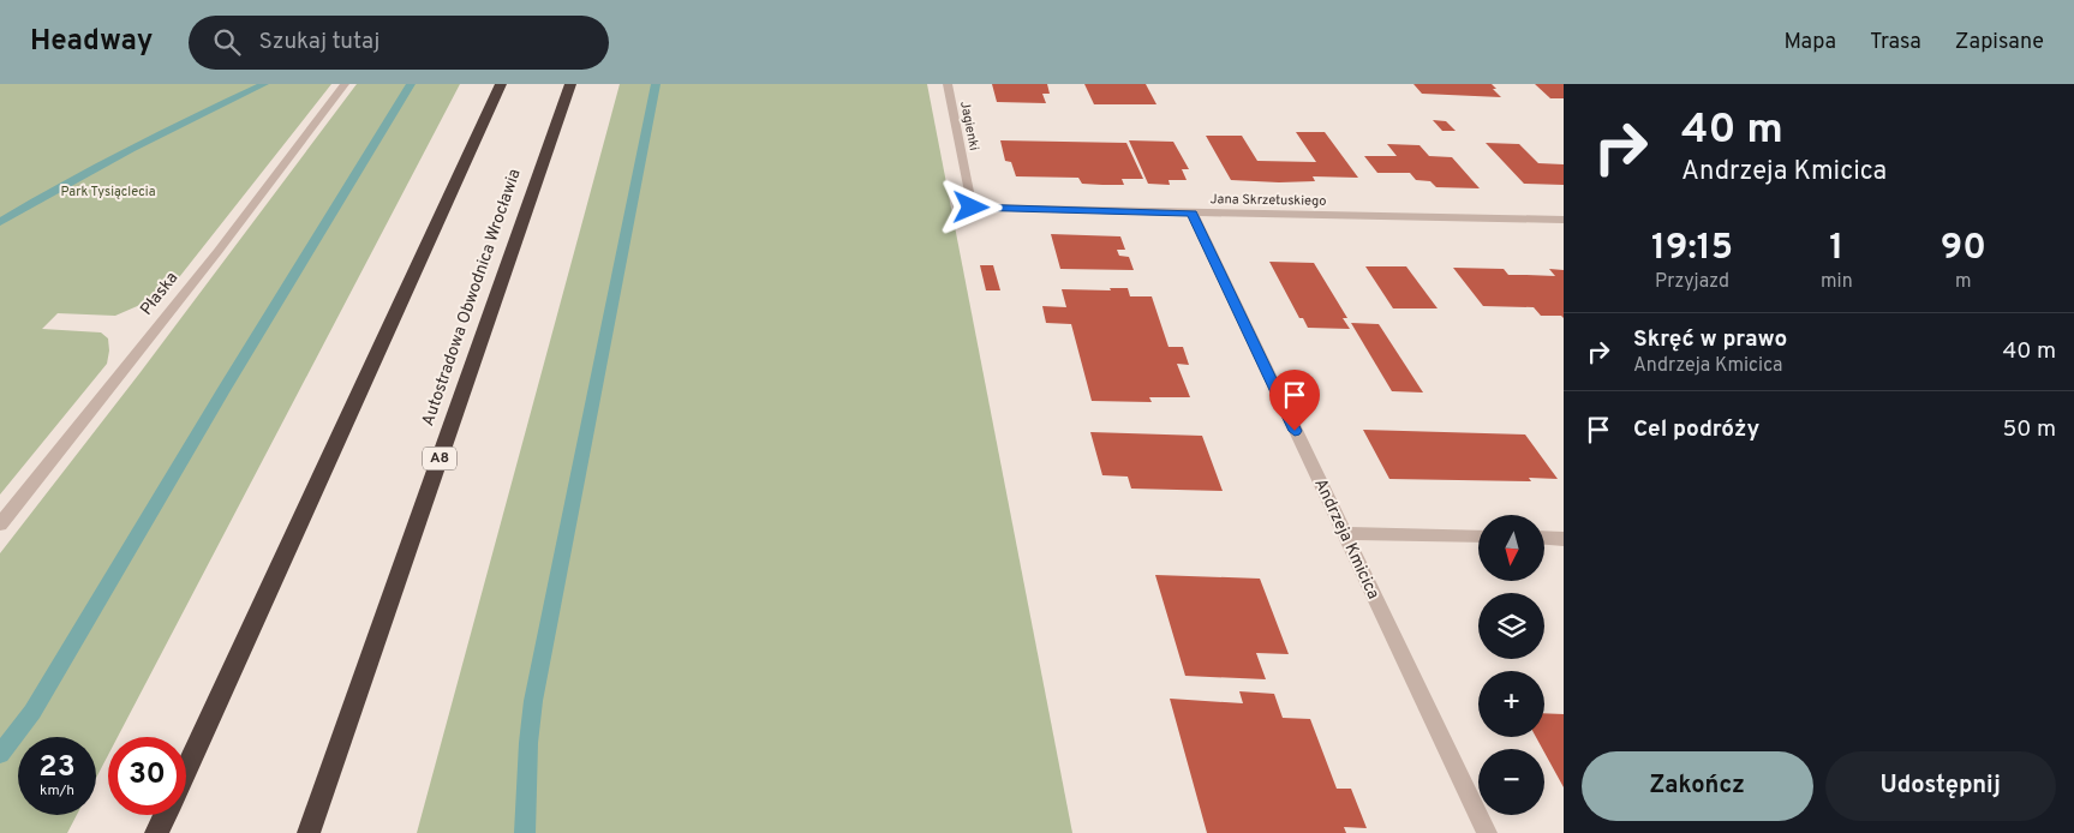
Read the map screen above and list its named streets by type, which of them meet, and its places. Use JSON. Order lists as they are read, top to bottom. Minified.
{"streets":{"highway":["Autostradowa Obwodnica Wrocławia","A8"],"street":["Jagienki","Jana Skrzetuskiego","Płaska","Andrzeja Kmicica"]},"crossings":[["Jagienki","Jana Skrzetuskiego"],["Jana Skrzetuskiego","Andrzeja Kmicica"]],"parks":["Park Tysiąclecia"],"north":"bottom","page":{"header":"Headway","search":"Szukaj tutaj","nav":["Mapa","Trasa","Zapisane"],"turn":["40 m","Andrzeja Kmicica"],"eta":["19:15","Przyjazd","1","min","90","m"],"list":[{"name":"Skręć w prawo","note":"Andrzeja Kmicica","value":"40 m"},{"name":"Cel podróży","value":"50 m"}],"map_buttons":["+","−"],"speed":"23 km/h","limit":"30","buttons":["Zakończ","Udostępnij"]}}
